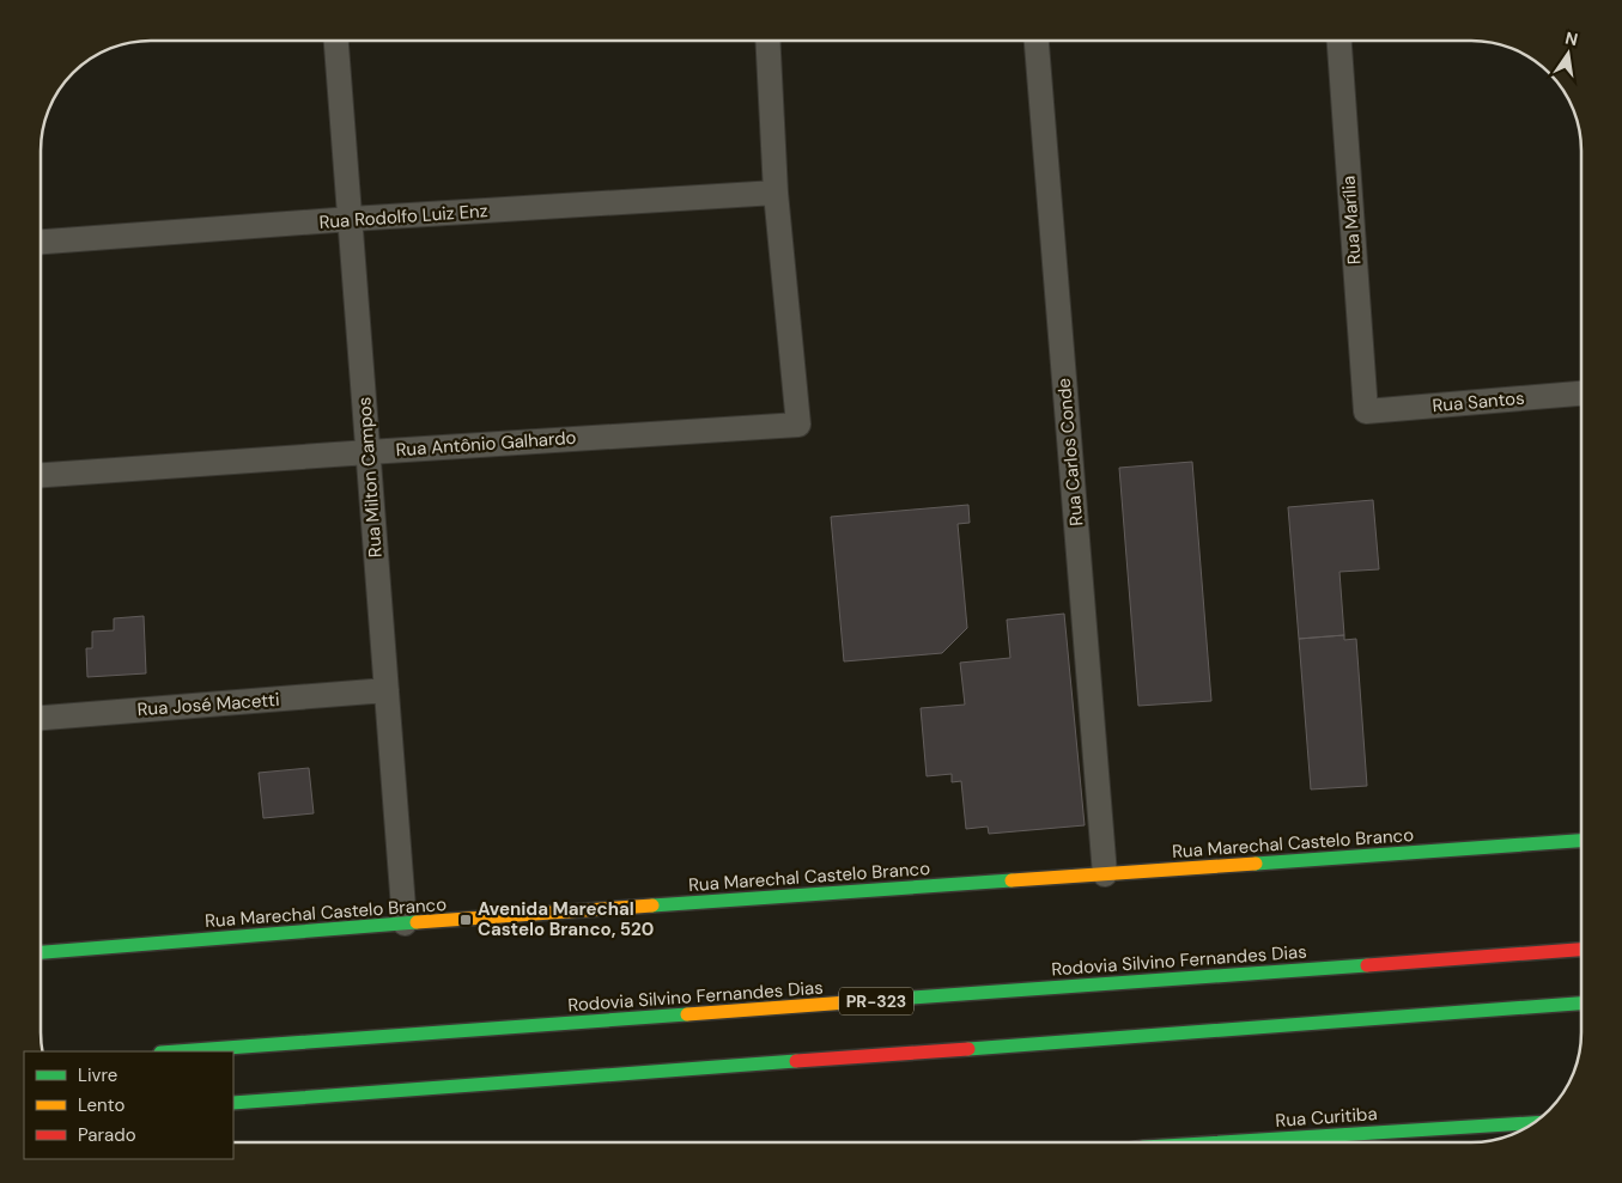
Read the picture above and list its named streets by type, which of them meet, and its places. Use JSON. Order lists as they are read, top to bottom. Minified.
{"streets":{"main road":["Rua Marechal Castelo Branco","Rodovia Silvino Fernandes Dias","PR-323","Rua Curitiba"],"street":["Rua Rodolfo Luiz Enz","Rua Marília","Rua Santos","Rua Antônio Galhardo","Rua Carlos Conde","Rua Milton Campos","Rua José Macetti"]},"crossings":[["Rua Rodolfo Luiz Enz","Rua Antônio Galhardo"],["Rua Rodolfo Luiz Enz","Rua Milton Campos"],["Rua Marília","Rua Santos"],["Rua Antônio Galhardo","Rua Milton Campos"],["Rua Carlos Conde","Rua Marechal Castelo Branco"],["Rua Milton Campos","Rua José Macetti"],["Rua Milton Campos","Rua Marechal Castelo Branco"]],"places":{"transit":["Avenida Marechal Castelo Branco, 520"]},"legend":["Livre","Lento","Parado"],"north":"top"}
